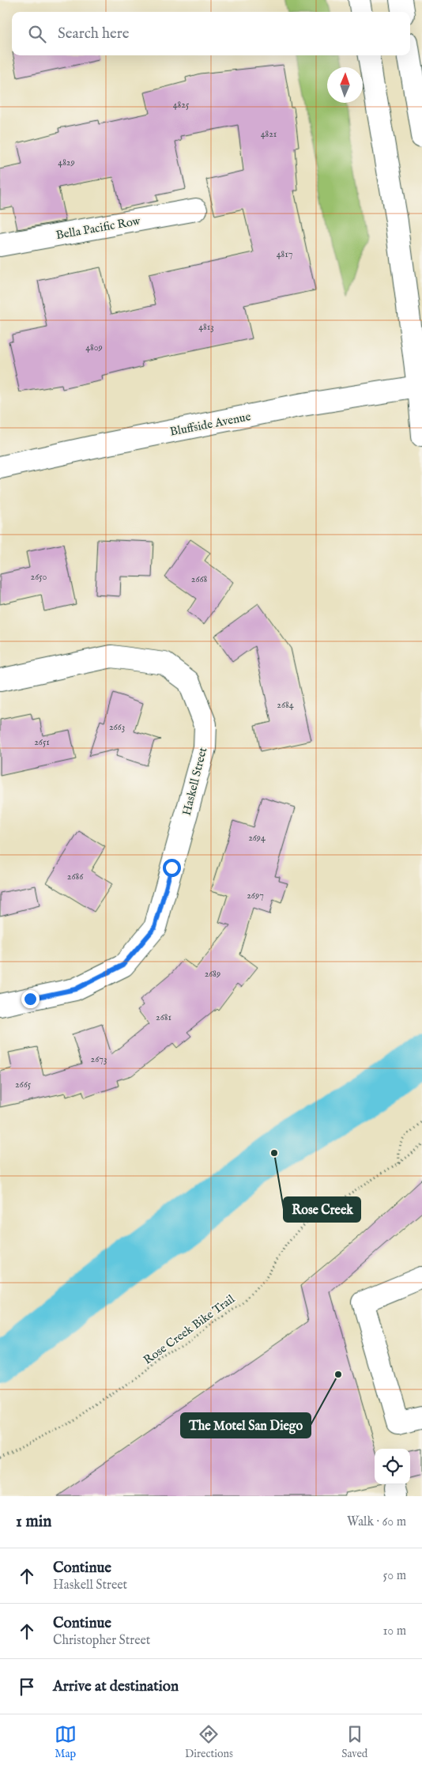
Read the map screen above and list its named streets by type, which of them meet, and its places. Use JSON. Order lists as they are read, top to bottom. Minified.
{"streets":{"main road":["Bella Pacific Row","Bluffside Avenue","Haskell Street"],"path":["Rose Creek Bike Trail"]},"places":["Rose Creek","The Motel San Diego"],"house_numbers":["4825","4821","4829","4817","4813","4809","2650","2668","2684","2663","2651","2694","2686","2697","2689","2681","2673","2665"],"north":"top","page":{"search":"Search here","heading":["1 min","Walk · 60 m"],"list":[["Continue","Haskell Street","50 m"],["Continue","Christopher Street","10 m"],"Arrive at destination"],"nav":["Map","Directions","Saved"]}}
